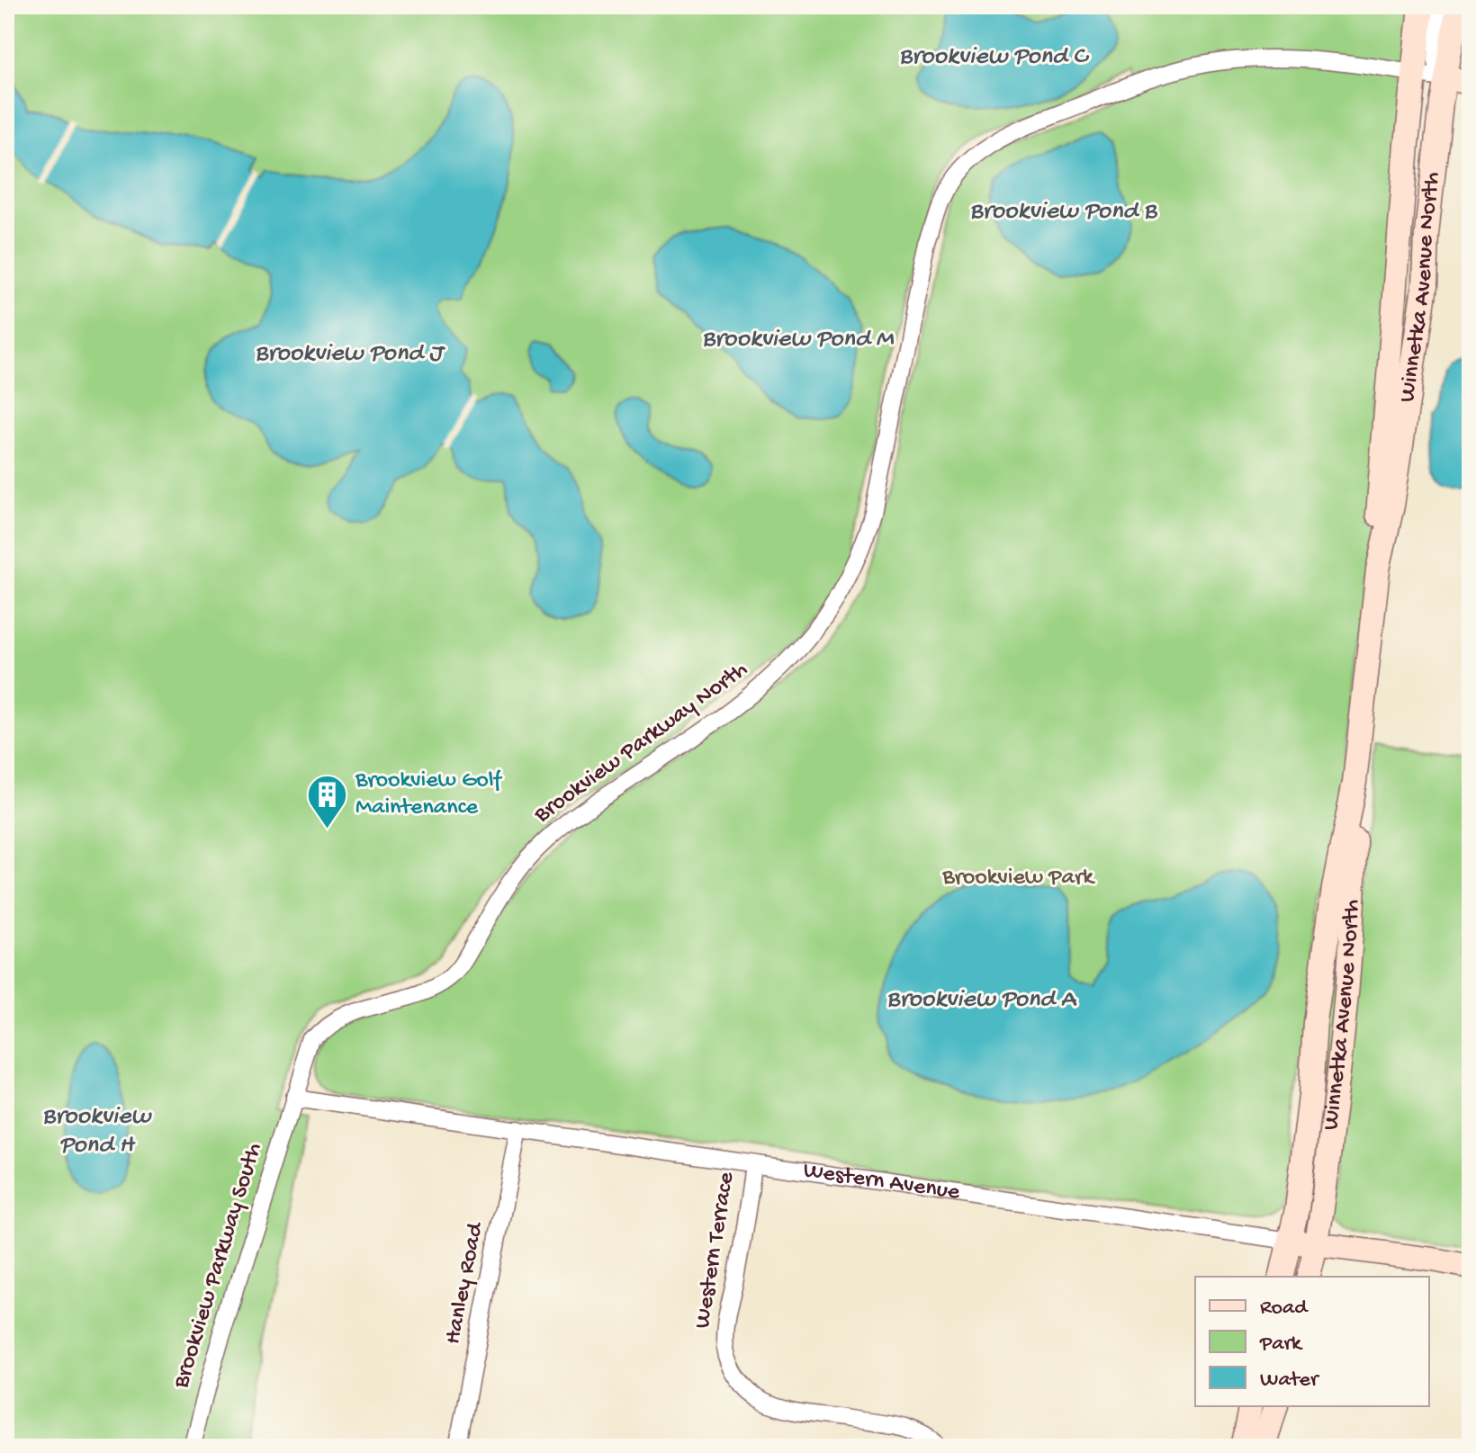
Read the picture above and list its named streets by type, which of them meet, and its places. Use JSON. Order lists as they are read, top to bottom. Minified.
{"streets":{"street":["Winnetka Avenue North","Brookview Parkway North","Western Avenue","Western Terrace","Brookview Parkway South","Hanley Road"]},"crossings":[["Winnetka Avenue North","Brookview Parkway North"],["Winnetka Avenue North","Western Avenue"],["Brookview Parkway North","Western Avenue"],["Brookview Parkway North","Brookview Parkway South"],["Western Avenue","Western Terrace"],["Western Avenue","Brookview Parkway South"],["Western Avenue","Hanley Road"]],"water":["Brookview Pond C","Brookview Pond B","Brookview Pond M","Brookview Pond J","Brookview Pond A","Brookview Pond H"],"parks":["Brookview Park"],"places":{"building":["Brookview Golf Maintenance"]},"legend":["Road","Park","Water"]}
